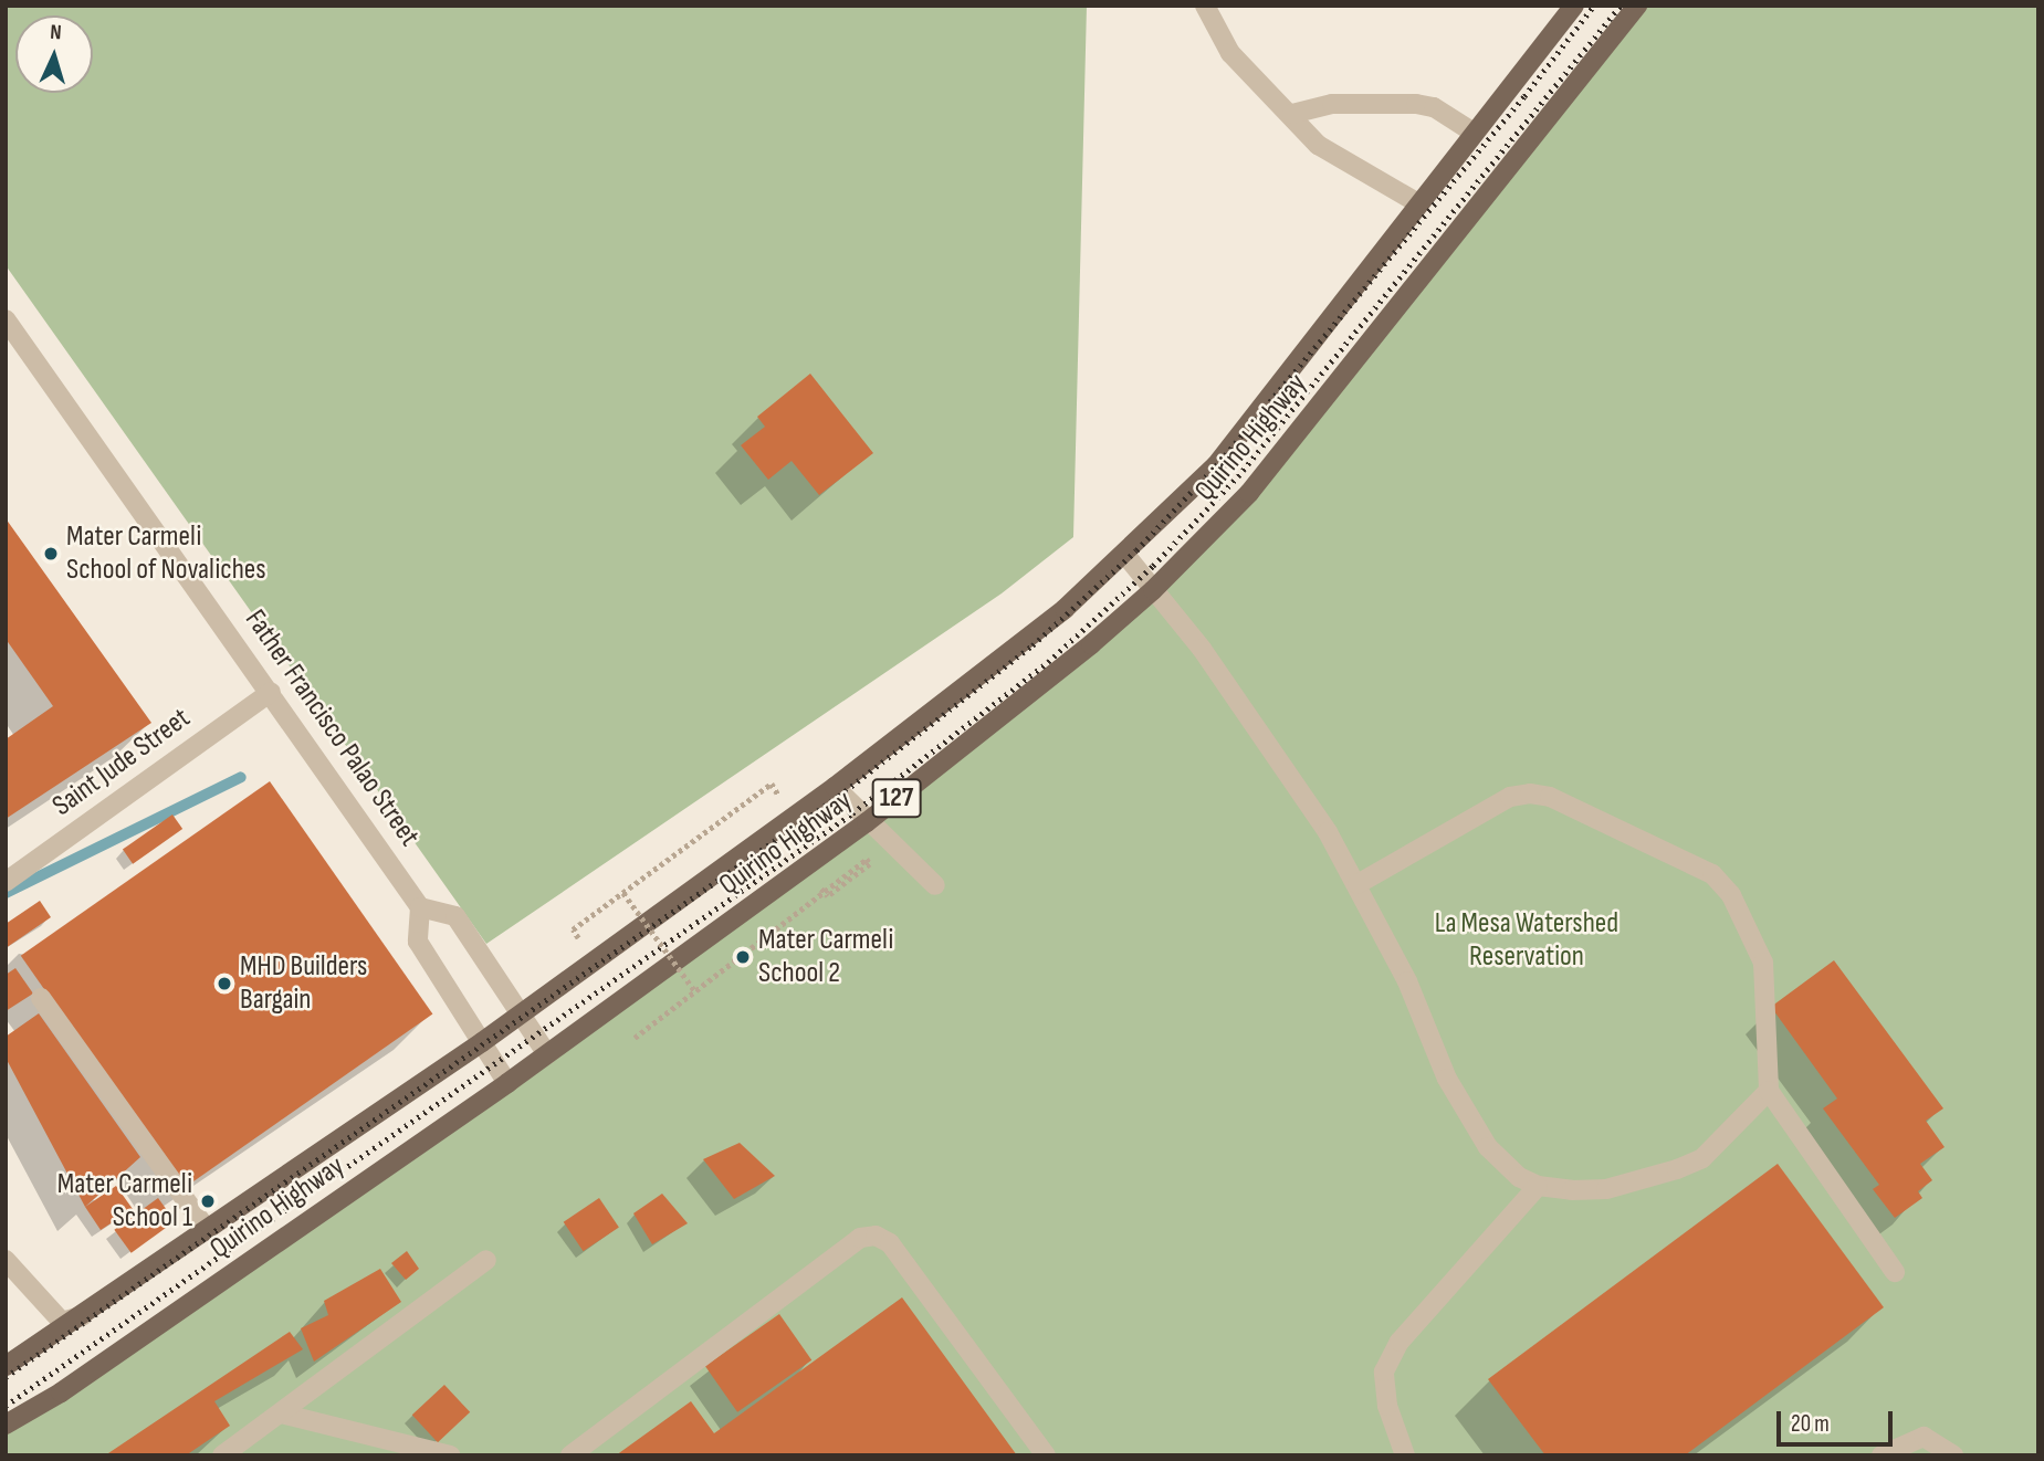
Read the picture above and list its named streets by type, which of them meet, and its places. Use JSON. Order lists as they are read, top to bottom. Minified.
{"streets":{"main road":["Quirino Highway","127"],"street":["Father Francisco Palao Street","Saint Jude Street"]},"crossings":[["Father Francisco Palao Street","Saint Jude Street"]],"parks":["La Mesa Watershed Reservation"],"places":["Mater Carmeli School of Novaliches","Mater Carmeli School 2","MHD Builders Bargain","Mater Carmeli School 1"],"scale_bar":"20 m","north":"top"}
